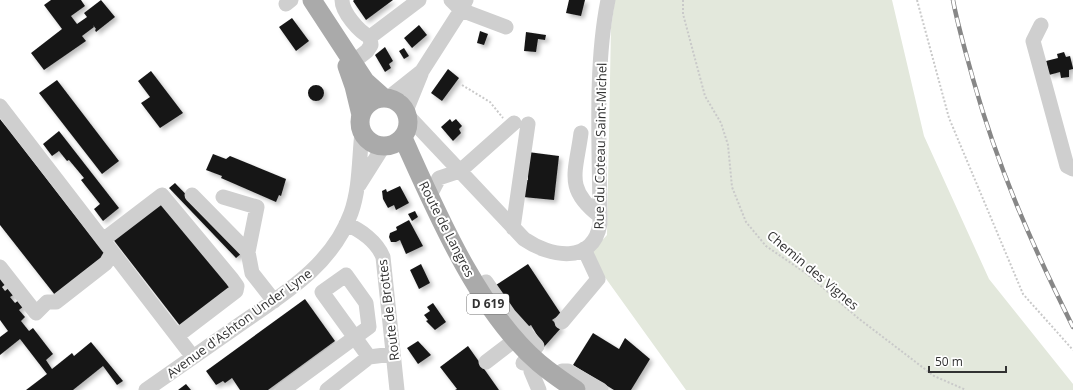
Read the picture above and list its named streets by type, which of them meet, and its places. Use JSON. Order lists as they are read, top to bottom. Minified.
{"streets":{"main road":["Route de Langres","D 619"],"street":["Rue du Coteau Saint-Michel","Route de Brottes","Avenue d'Ashton Under Lyne"],"path":["Chemin des Vignes"]},"crossings":[["Rue du Coteau Saint-Michel","Route de Langres"],["Rue du Coteau Saint-Michel","Avenue d'Ashton Under Lyne"],["Route de Langres","Avenue d'Ashton Under Lyne"],["Route de Brottes","Avenue d'Ashton Under Lyne"]],"scale_bar":"50 m"}
